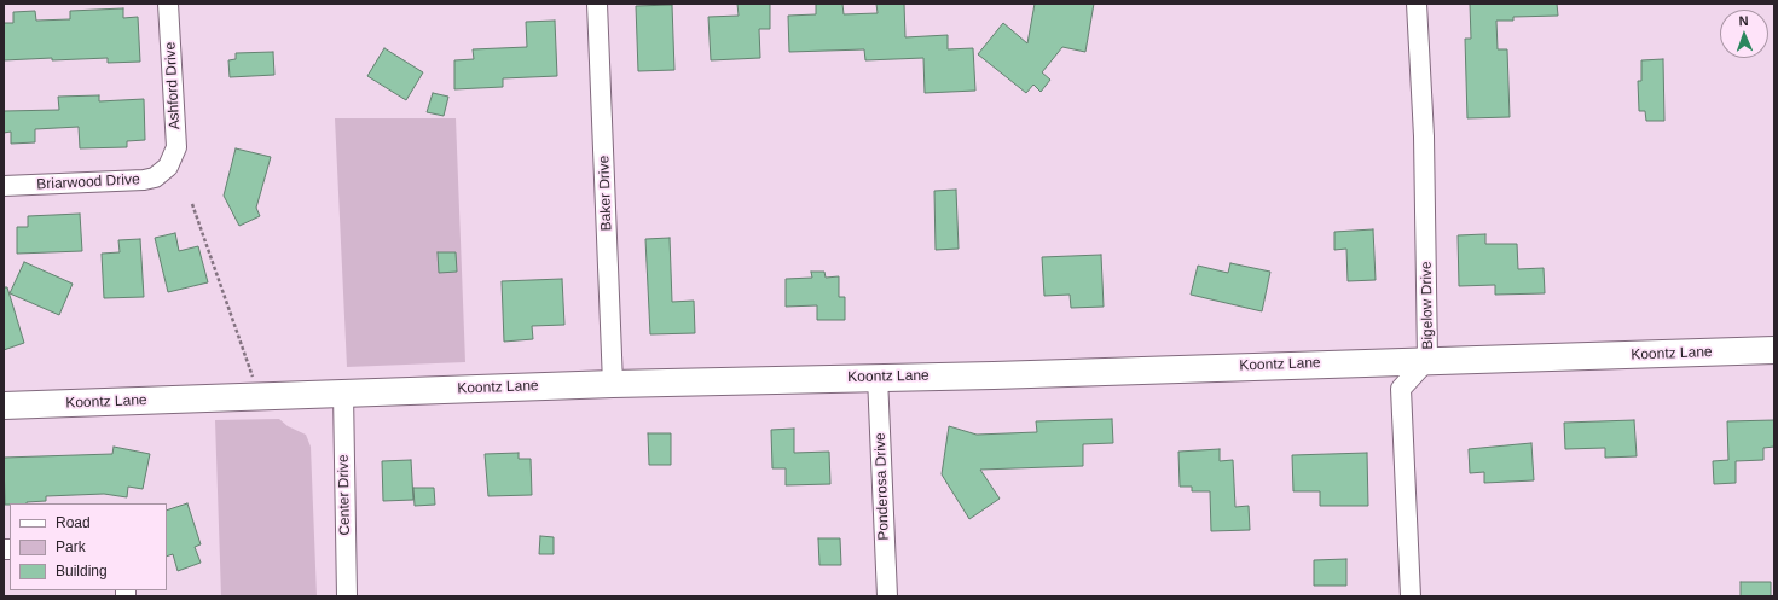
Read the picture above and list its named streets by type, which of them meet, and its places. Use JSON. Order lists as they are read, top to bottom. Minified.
{"streets":{"street":["Ashford Drive","Briarwood Drive","Baker Drive","Bigelow Drive","Koontz Lane","Ponderosa Drive","Center Drive"]},"crossings":[["Ashford Drive","Briarwood Drive"],["Baker Drive","Koontz Lane"],["Bigelow Drive","Koontz Lane"],["Koontz Lane","Ponderosa Drive"],["Koontz Lane","Center Drive"]],"legend":["Road","Park","Building"],"north":"top"}
